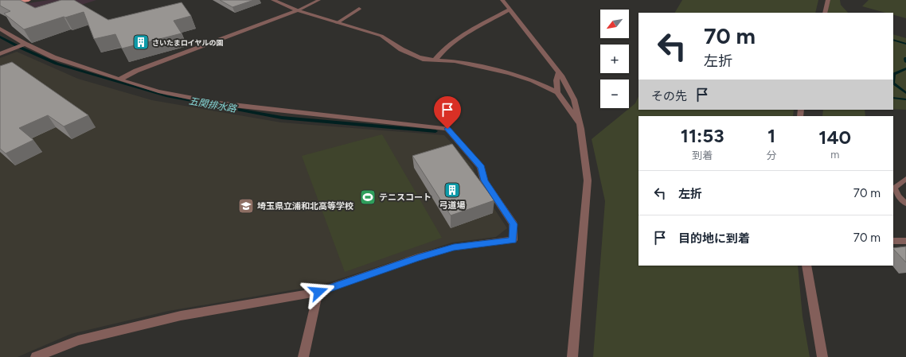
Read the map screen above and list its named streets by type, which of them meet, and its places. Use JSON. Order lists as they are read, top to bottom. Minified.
{"water":["五関排水路"],"places":{"building":["さいたまロイヤルの園","弓道場"],"sports":["テニスコート"],"school or university":["埼玉県立浦和北高等学校"]},"north":"bottom left","page":{"map_buttons":["+","−"],"turn":["70 m","左折"],"then":"その先","eta":["11:53","到着","1","分","140","m"],"list":[{"name":"左折","value":"70 m"},{"name":"目的地に到着","value":"70 m"}]}}
